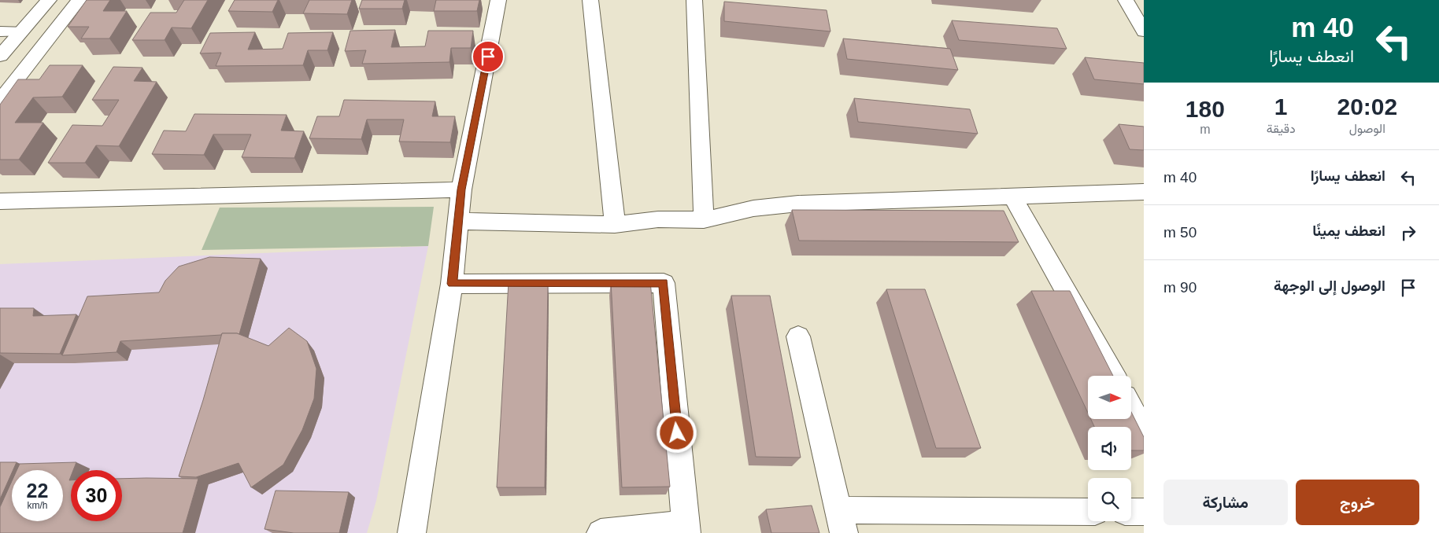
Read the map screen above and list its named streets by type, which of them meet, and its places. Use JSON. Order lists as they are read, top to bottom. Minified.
{"north":"right","page":{"turn":["40 m","انعطف يسارًا"],"eta":["20:02","الوصول","1","دقيقة","180","m"],"list":[{"name":"انعطف يسارًا","value":"40 m"},{"name":"انعطف يمينًا","value":"50 m"},{"name":"الوصول إلى الوجهة","value":"90 m"}],"speed":"22 km/h","limit":"30","buttons":["خروج","مشاركة"]}}
